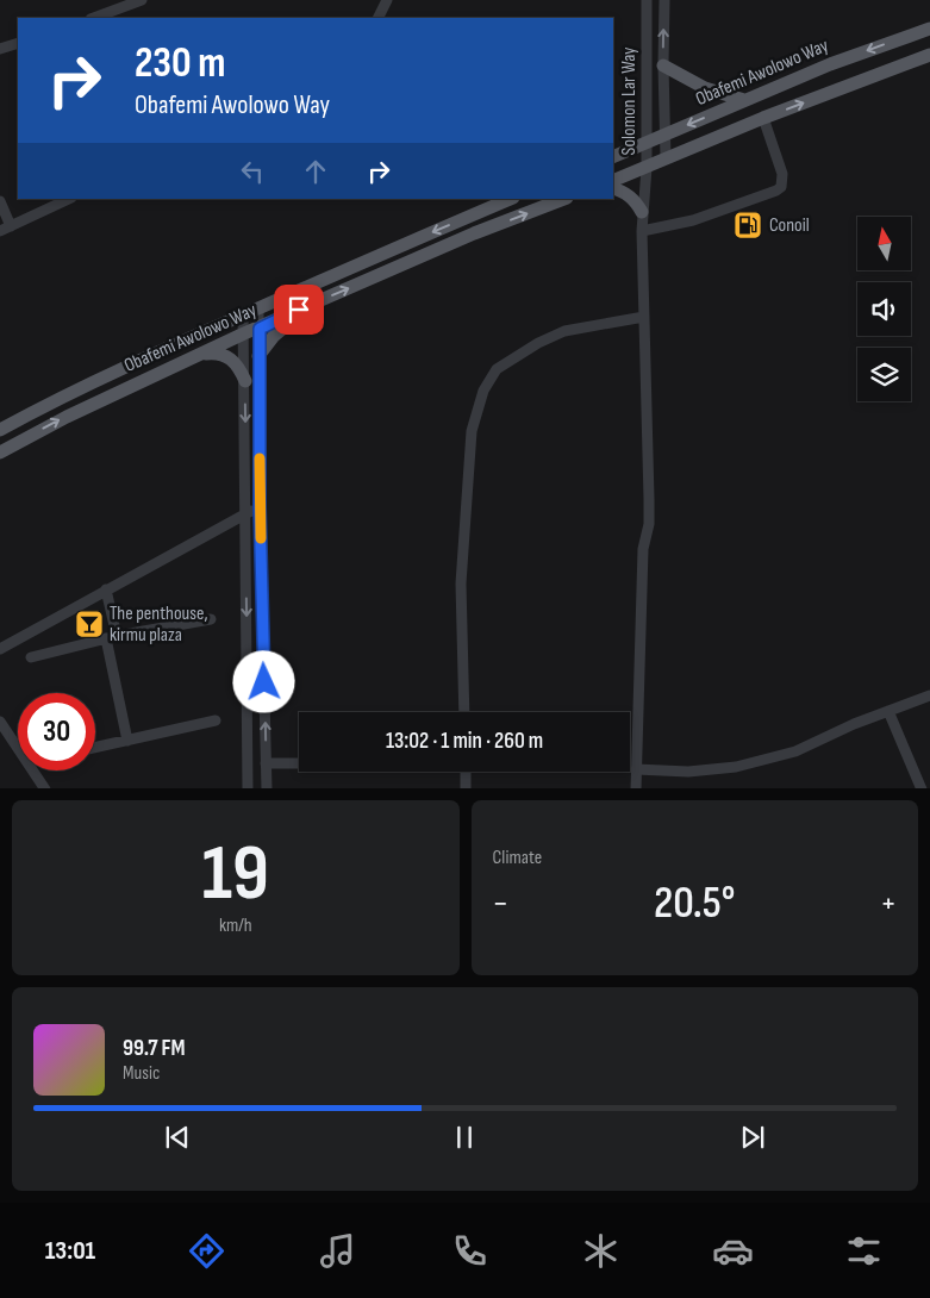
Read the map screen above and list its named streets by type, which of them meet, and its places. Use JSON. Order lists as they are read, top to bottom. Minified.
{"streets":{"main road":["Obafemi Awolowo Way"],"street":["Solomon Lar Way"]},"crossings":[["Obafemi Awolowo Way","Solomon Lar Way"]],"places":{"fuel station":["Conoil"],"bar":["The penthouse, kirmu plaza"]},"north":"top","page":{"turn":["230 m","Obafemi Awolowo Way"],"limit":"30","trip":"13:02 · 1 min · 260 m","tile":[["19","km/h"],"Climate"],"heat":["−","20.5°","+"],"song":["99.7 FM","Music"],"tabs":"13:01"}}
